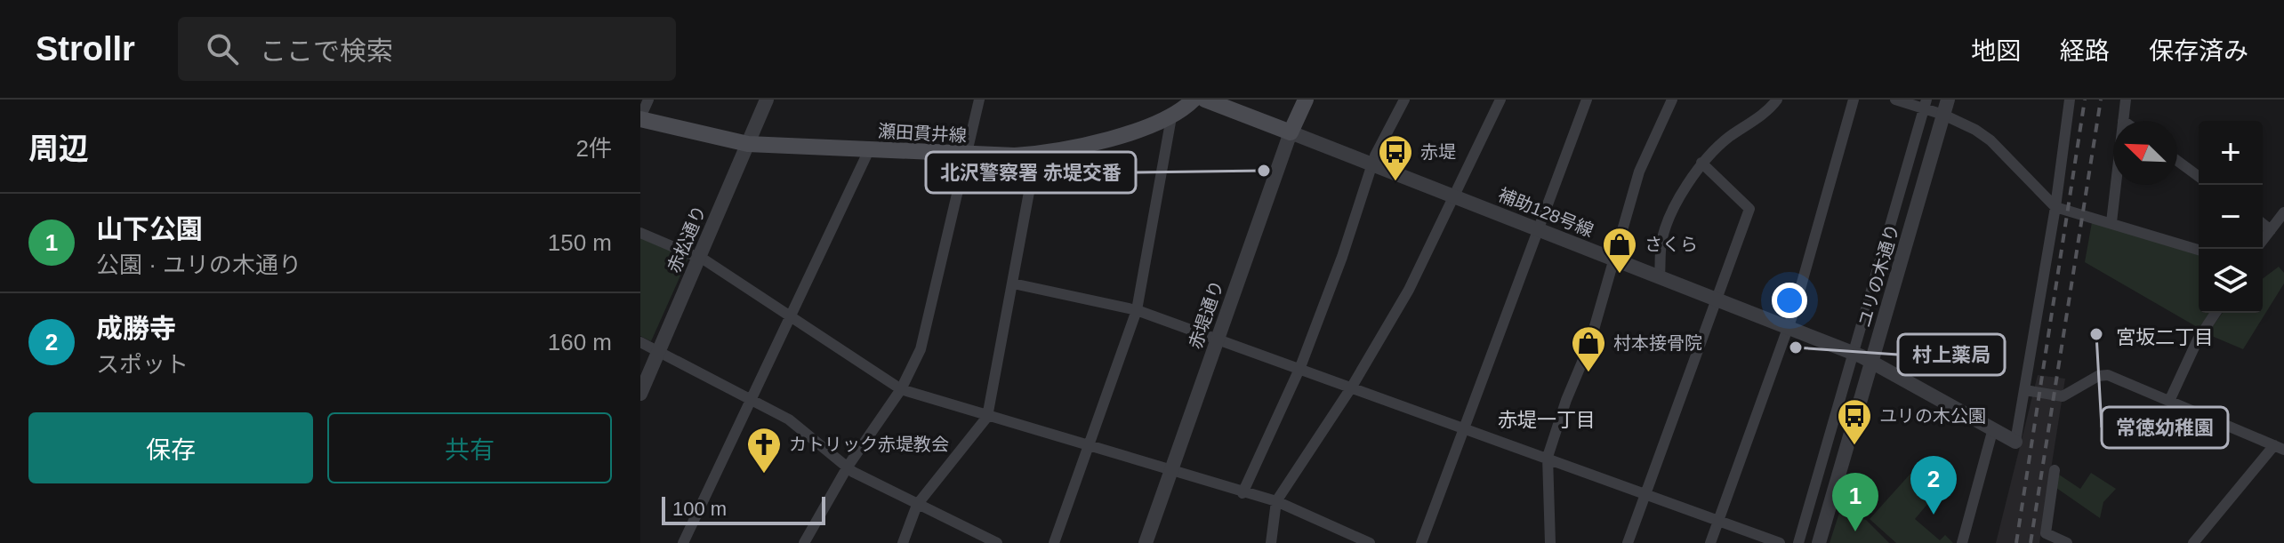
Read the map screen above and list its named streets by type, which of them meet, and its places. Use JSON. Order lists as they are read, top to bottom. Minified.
{"streets":{"main road":["瀬田貫井線","赤堤通り"],"street":["補助128号線","赤松通り","ユリの木通り"]},"crossings":[["瀬田貫井線","赤松通り"],["補助128号線","ユリの木通り"],["補助128号線","赤堤通り"]],"districts":["宮坂二丁目","赤堤一丁目"],"places":{"other":["北沢警察署 赤堤交番","常徳幼稚園","村上薬局"],"bus stop":["赤堤","ユリの木公園"],"shop":["さくら","村本接骨院"],"church":["カトリック赤堤教会"]},"scale_bar":"100 m","north":"top left","page":{"header":"Strollr","search":"ここで検索","nav":["地図","経路","保存済み"],"heading":["周辺","2件"],"map_buttons":["+","−"],"list":[{"mark":"1","name":"山下公園","note":"公園 · ユリの木通り","value":"150 m"},{"mark":"2","name":"成勝寺","note":"スポット","value":"160 m"}],"buttons":["保存","共有"],"pins":["2","1"],"scale":"100 m"}}
